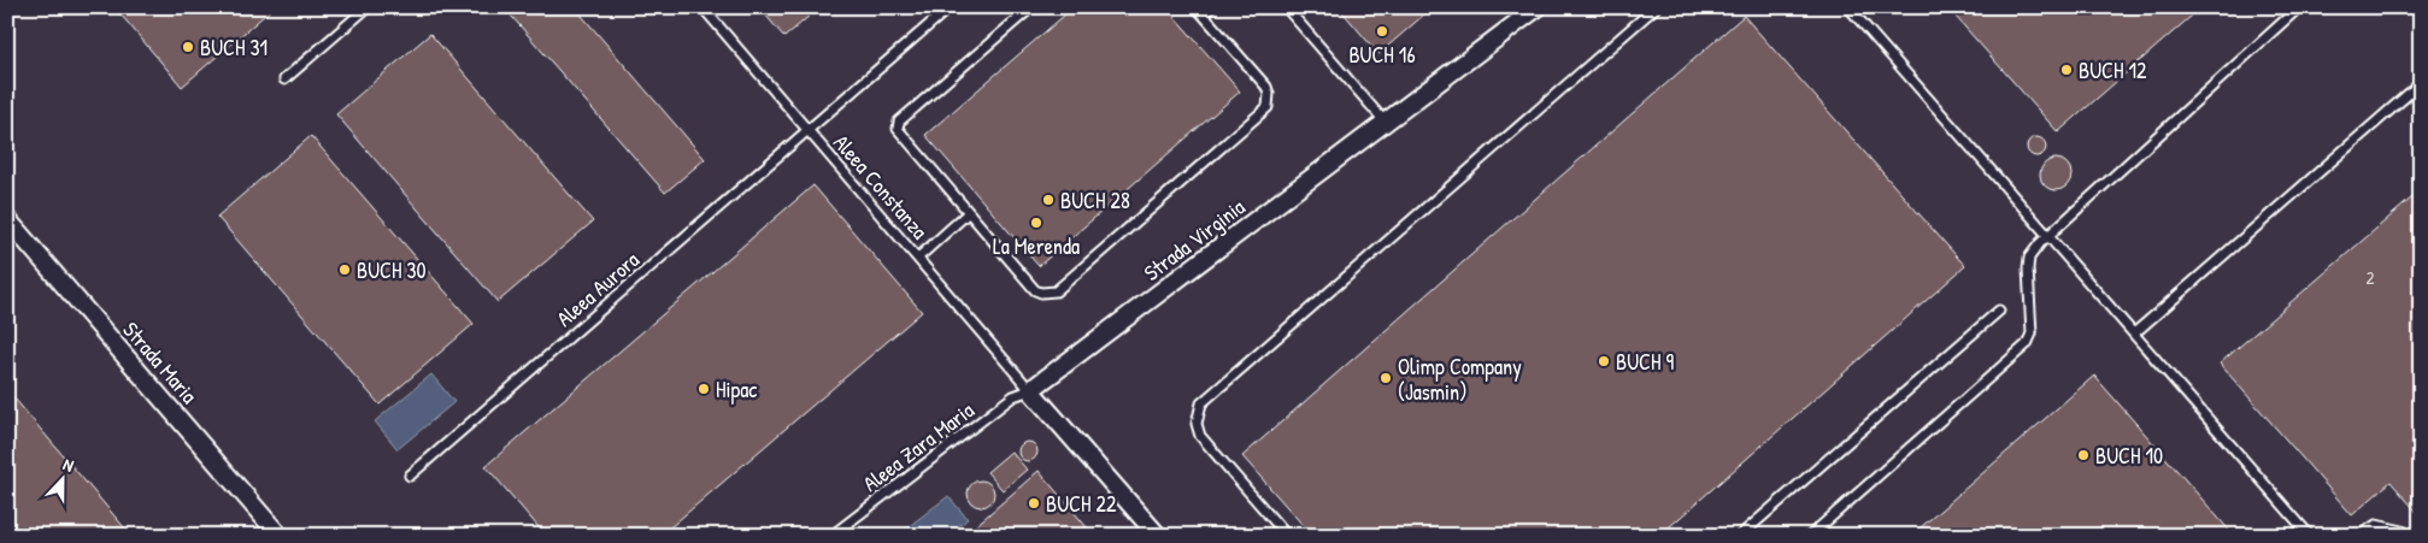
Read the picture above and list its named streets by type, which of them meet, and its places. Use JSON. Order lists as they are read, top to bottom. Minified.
{"streets":{"street":["Strada Virginia","Strada Maria"],"lane":["Aleea Constanza","Aleea Aurora","Aleea Zara Maria"]},"crossings":[["Aleea Constanza","Strada Virginia"],["Aleea Constanza","Aleea Aurora"],["Aleea Constanza","Aleea Zara Maria"],["Strada Virginia","Aleea Zara Maria"]],"places":["BUCH 16","BUCH 31","BUCH 12","BUCH 28","La Merenda","BUCH 30","BUCH 9","Olimp Company (Jasmin)","Hipac","BUCH 10","BUCH 22"],"house_numbers":["2"],"north":"top"}
